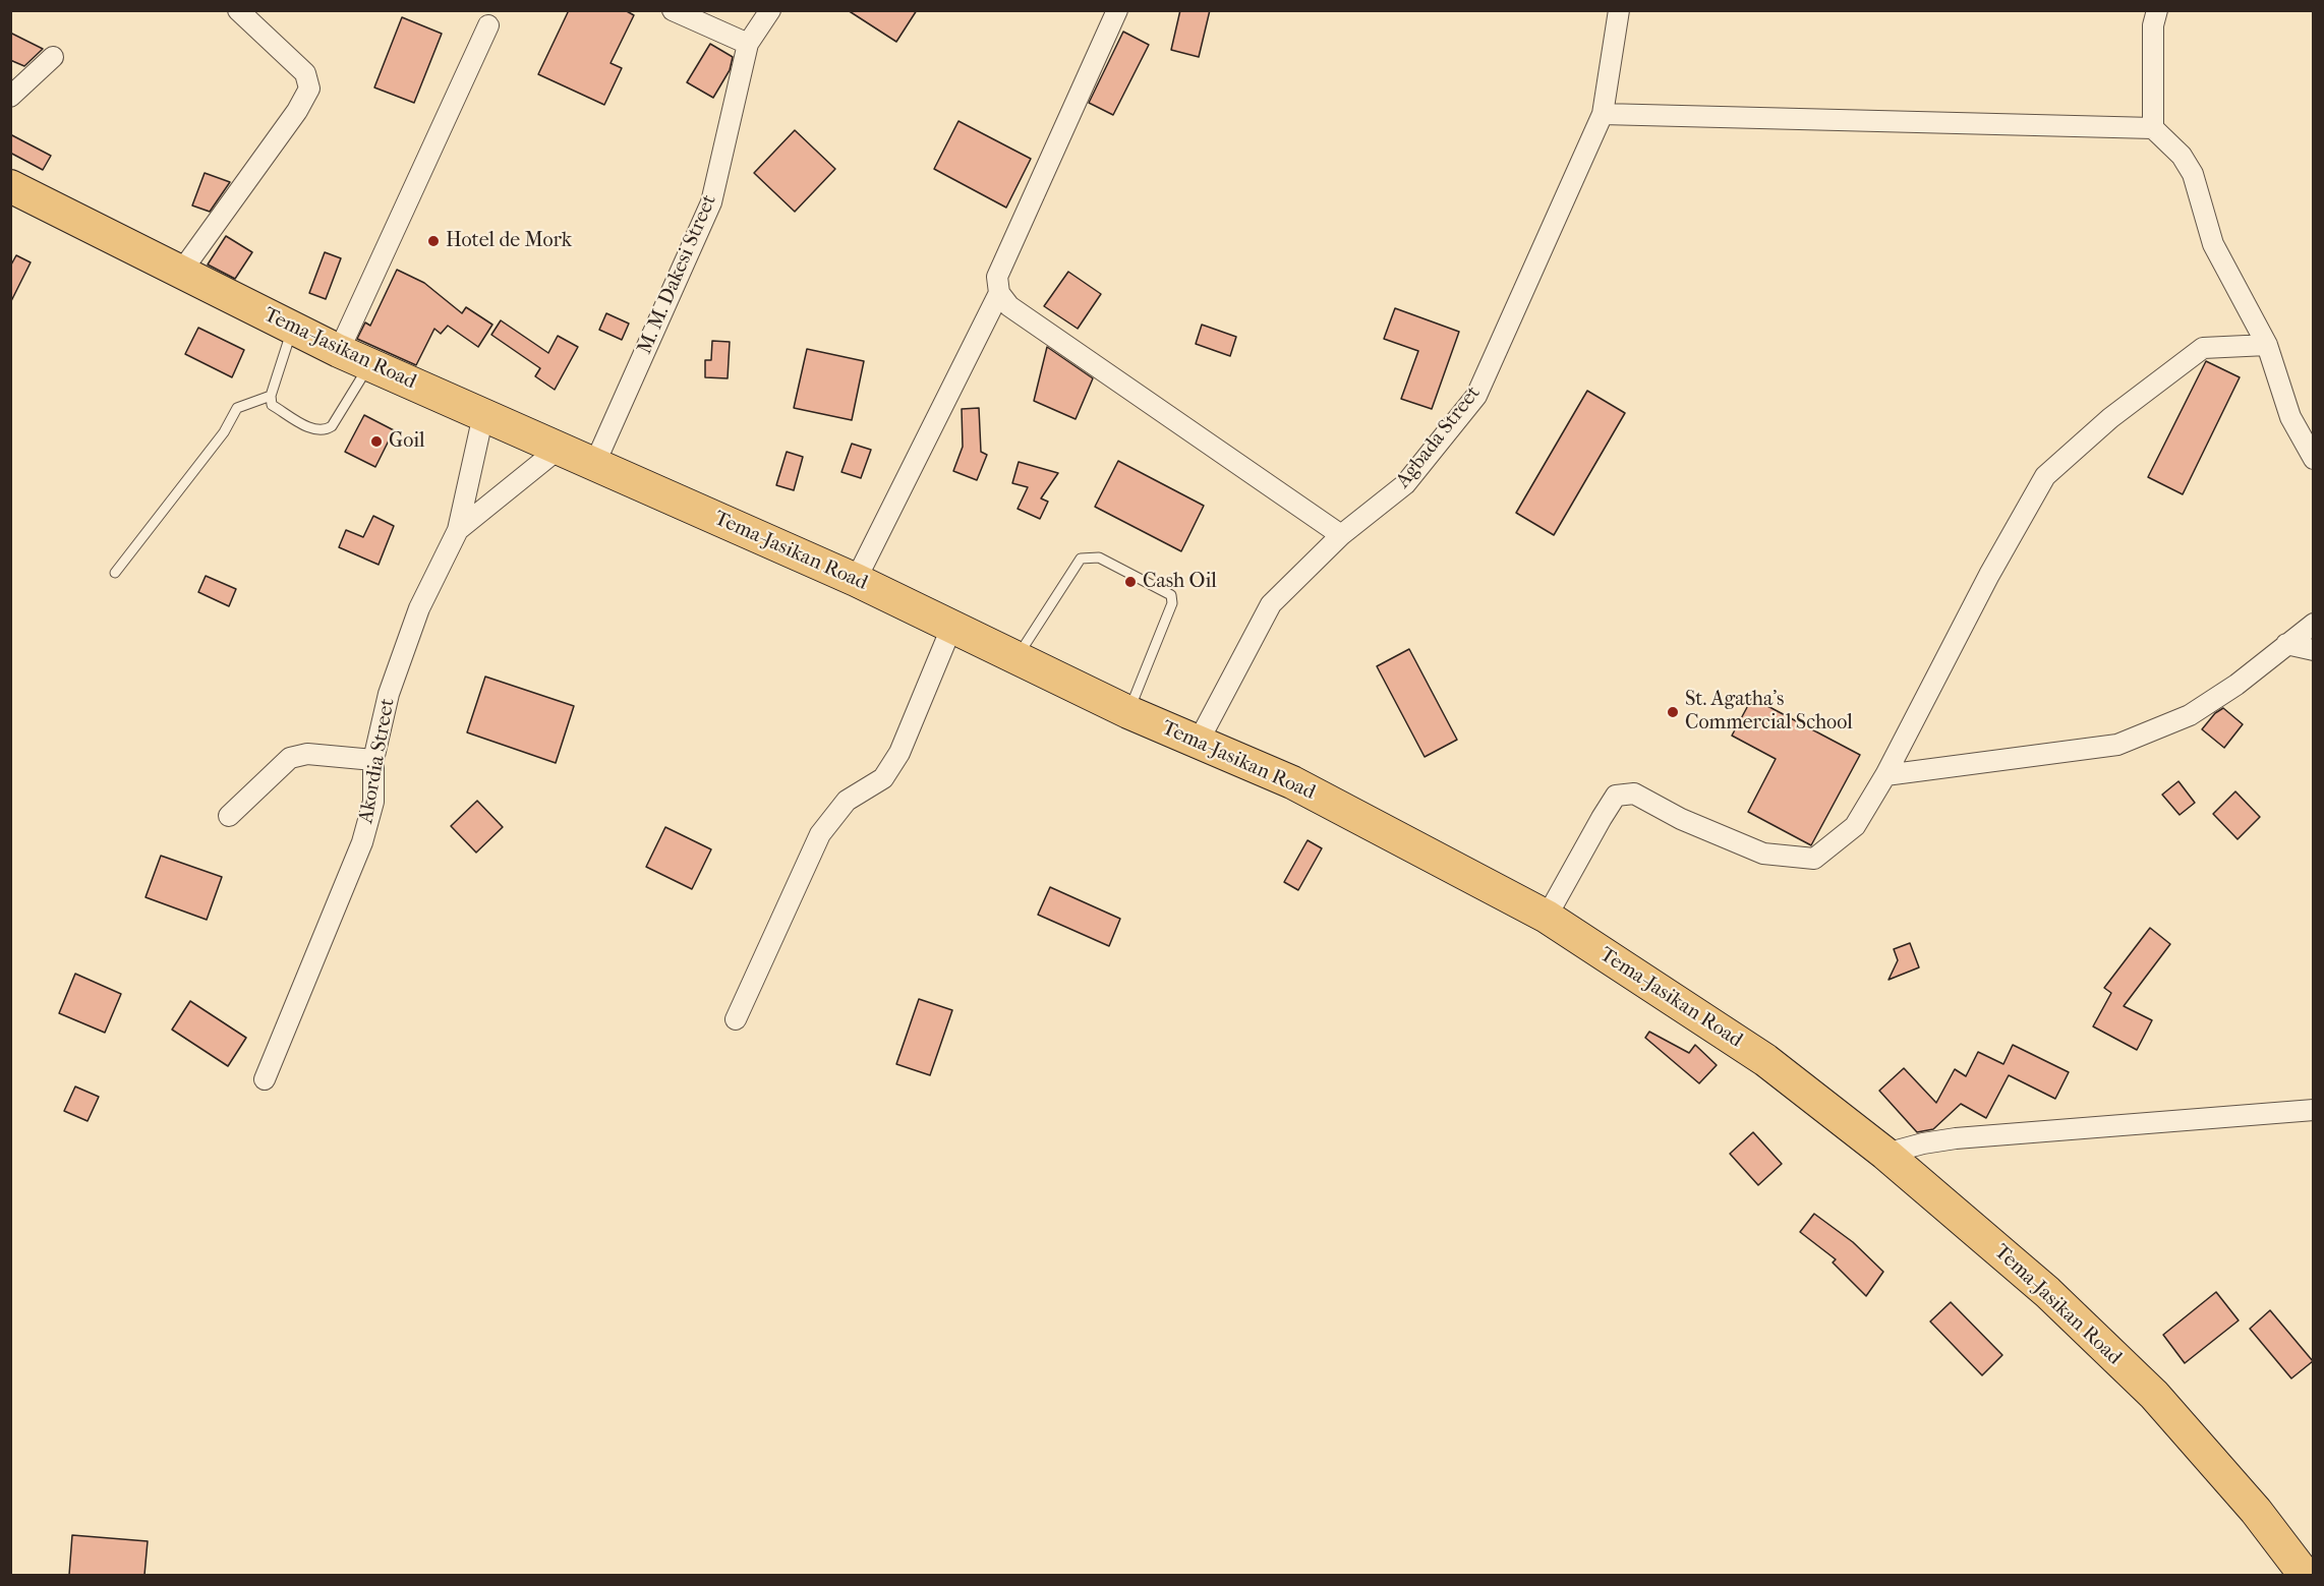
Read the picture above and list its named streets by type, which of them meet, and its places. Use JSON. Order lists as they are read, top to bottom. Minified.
{"streets":{"highway":["Tema-Jasikan Road"],"street":["M. M. Dakesi Street","Agbada Street","Akordia Street"]},"crossings":[["M. M. Dakesi Street","Tema-Jasikan Road"],["Tema-Jasikan Road","Agbada Street"],["Tema-Jasikan Road","Akordia Street"]],"places":["Hotel de Mork","Goil","Cash Oil","St. Agatha's Commercial School"]}
